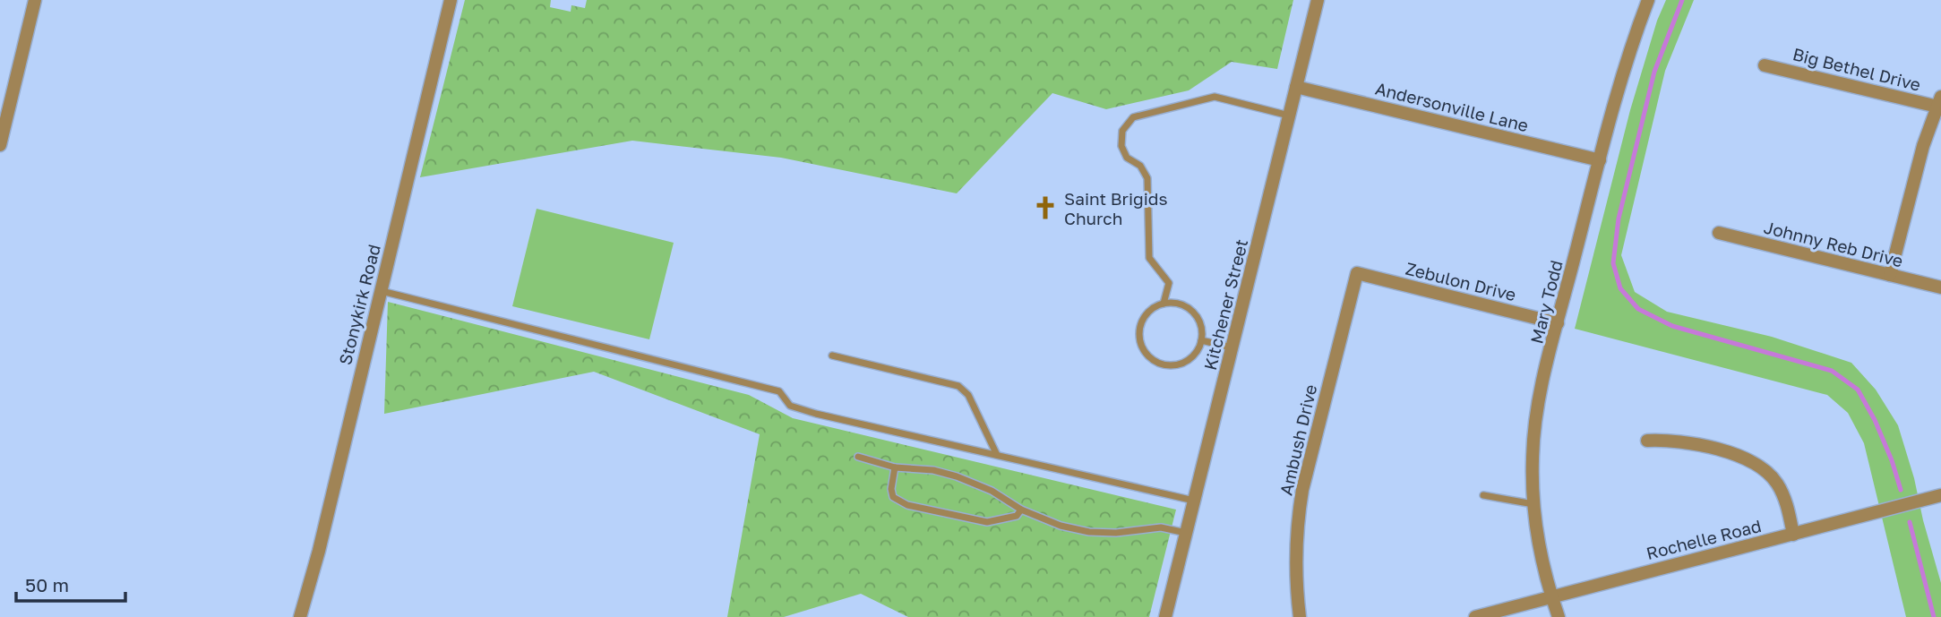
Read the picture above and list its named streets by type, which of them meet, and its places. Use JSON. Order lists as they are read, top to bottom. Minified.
{"streets":{"street":["Big Bethel Drive","Andersonville Lane","Johnny Reb Drive","Zebulon Drive","Mary Todd","Stonykirk Road","Kitchener Street","Ambush Drive","Rochelle Road"]},"crossings":[["Andersonville Lane","Mary Todd"],["Andersonville Lane","Kitchener Street"],["Zebulon Drive","Mary Todd"],["Zebulon Drive","Ambush Drive"],["Mary Todd","Rochelle Road"]],"places":{"church":["Saint Brigids Church"]},"scale_bar":"50 m"}
